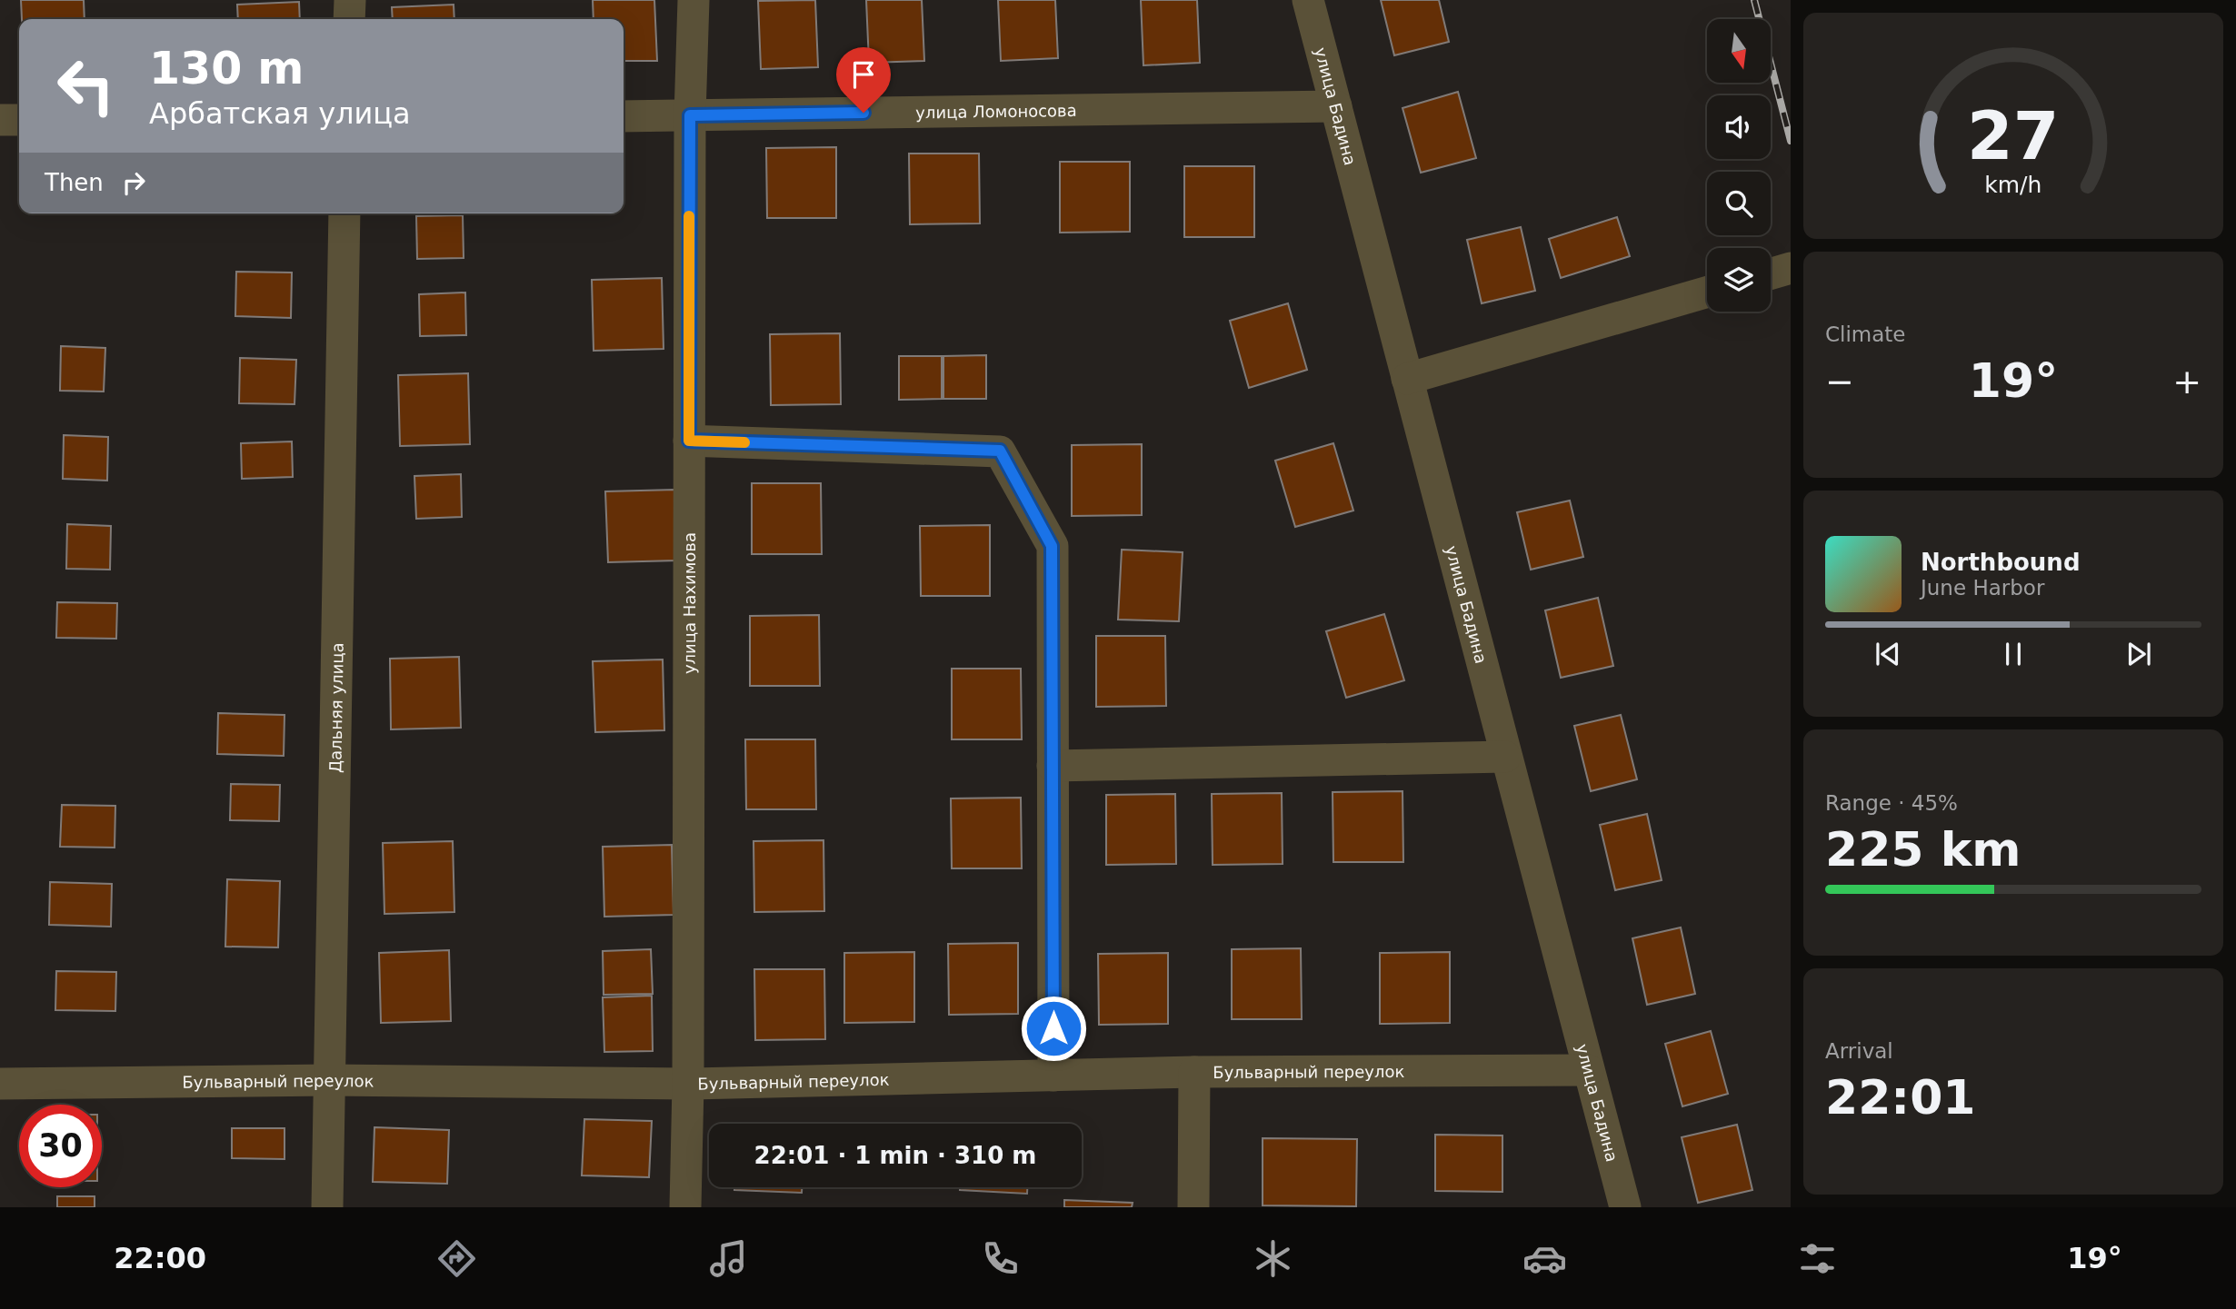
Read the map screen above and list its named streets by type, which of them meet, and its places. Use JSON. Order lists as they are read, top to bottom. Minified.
{"streets":{"street":["улица Бадина","улица Ломоносова","улица Нахимова","Дальняя улица","Бульварный переулок"]},"crossings":[["улица Бадина","улица Ломоносова"],["улица Бадина","Бульварный переулок"],["улица Ломоносова","улица Нахимова"],["улица Нахимова","Бульварный переулок"],["Дальняя улица","Бульварный переулок"]],"north":"bottom","page":{"turn":["130 m","Арбатская улица"],"then":"Then","tile":["Climate",["Range · 45%","225 km"],["Arrival","22:01"]],"heat":["−","19°","+"],"song":["Northbound","June Harbor"],"limit":"30","trip":"22:01 · 1 min · 310 m","tabs":["22:00","19°"],"gauge":["27","km/h"]}}
